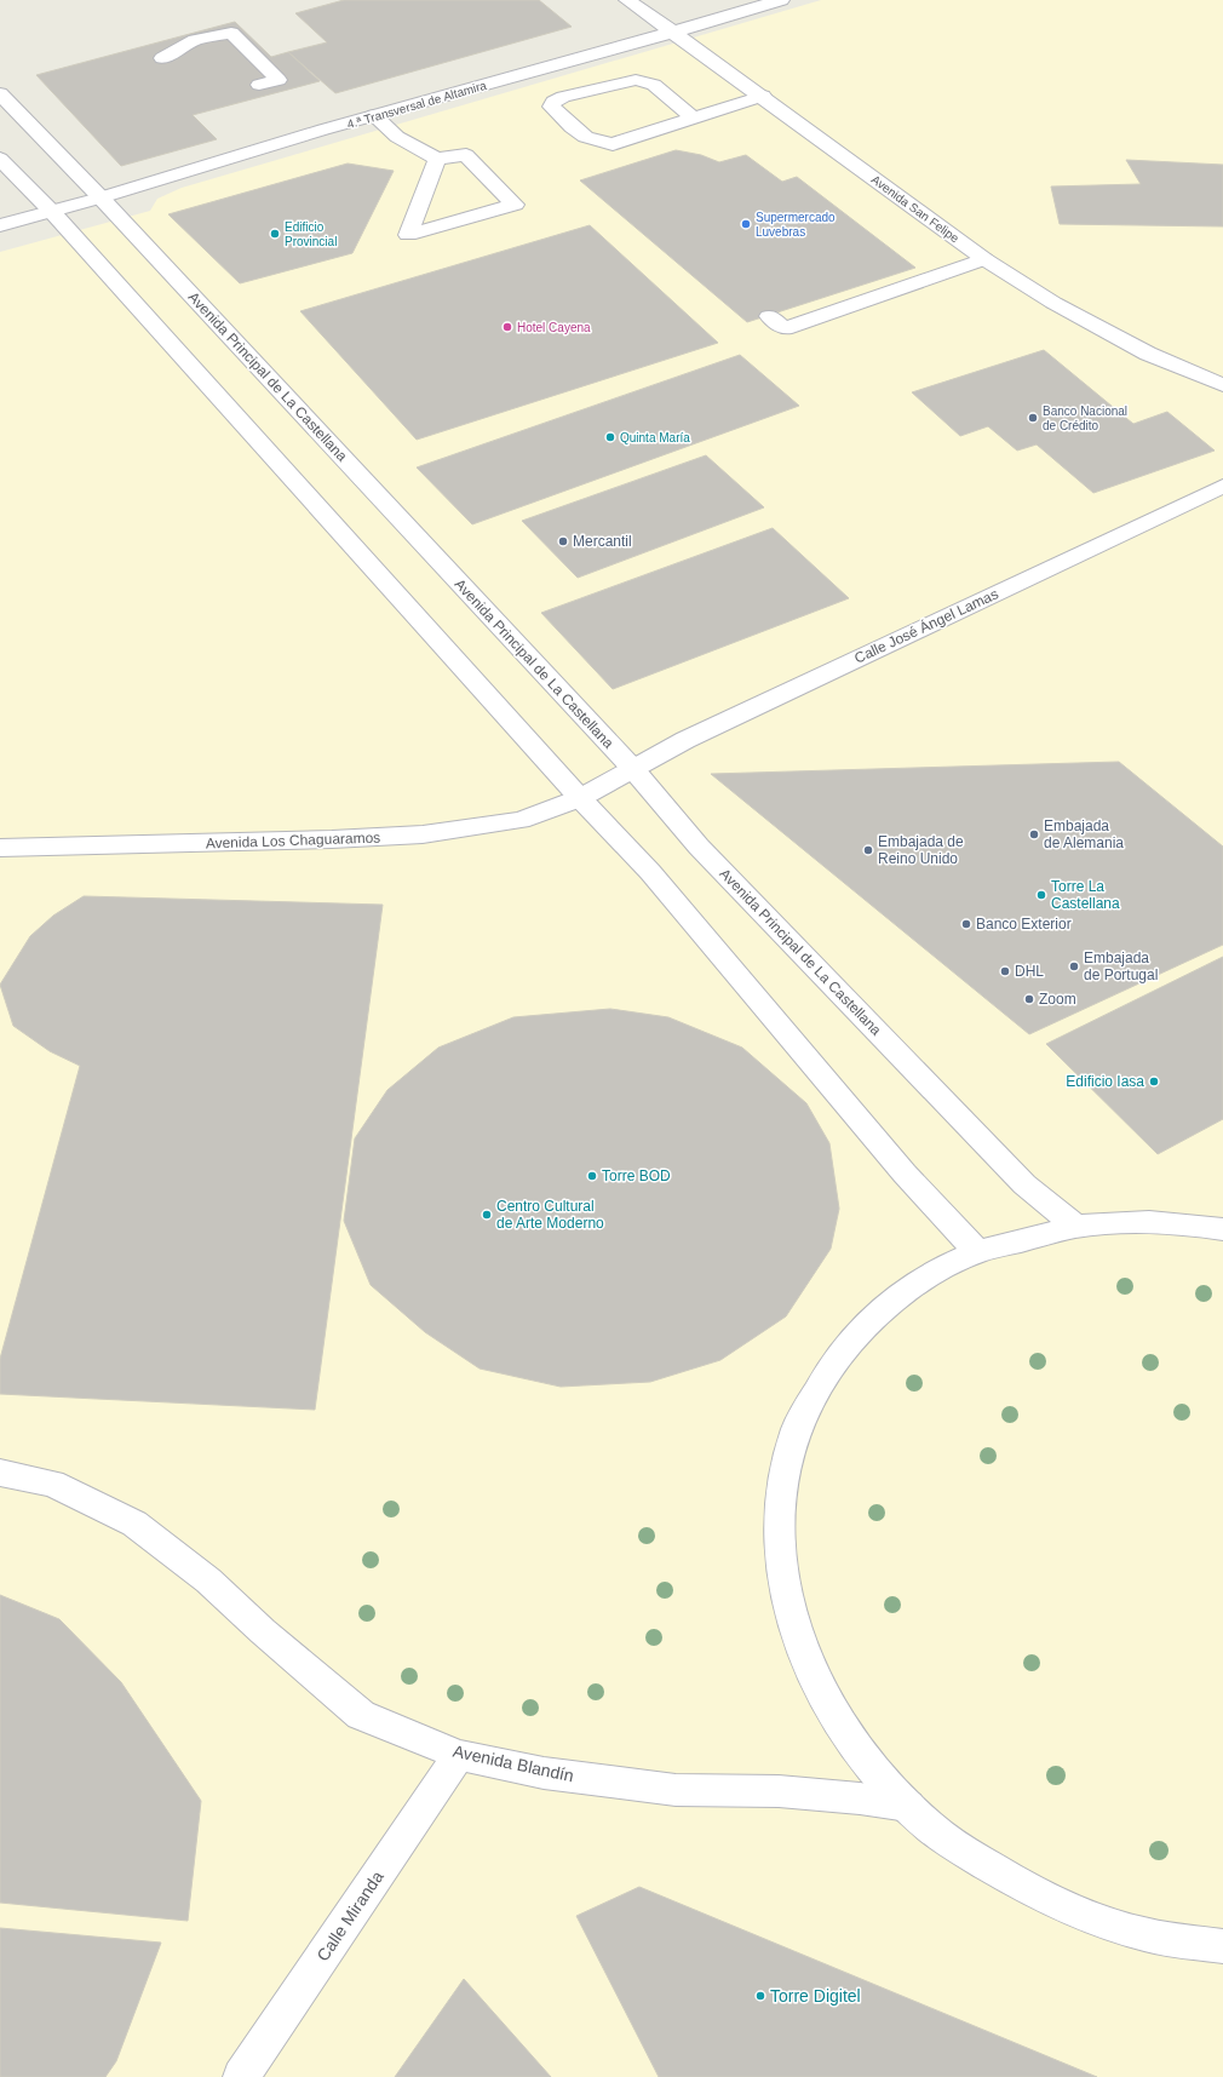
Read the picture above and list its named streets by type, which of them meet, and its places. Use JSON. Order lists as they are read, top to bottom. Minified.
{"streets":{"street":["4.ª Transversal de Altamira","Avenida San Felipe","Avenida Principal de La Castellana","Calle José Ángel Lamas","Avenida Los Chaguaramos","Avenida Blandín","Calle Miranda"]},"crossings":[["4.ª Transversal de Altamira","Avenida San Felipe"],["4.ª Transversal de Altamira","Avenida Principal de La Castellana"],["Avenida Principal de La Castellana","Calle José Ángel Lamas"],["Calle José Ángel Lamas","Avenida Los Chaguaramos"],["Avenida Blandín","Calle Miranda"]],"places":["Supermercado Luvebras","Edificio Provincial","Hotel Cayena","Banco Nacional de Crédito","Quinta María","Mercantil","Embajada de Alemania","Embajada de Reino Unido","Torre La Castellana","Banco Exterior","Embajada de Portugal","DHL","Zoom","Edificio Iasa","Torre BOD","Centro Cultural de Arte Moderno","Torre Digitel"]}
